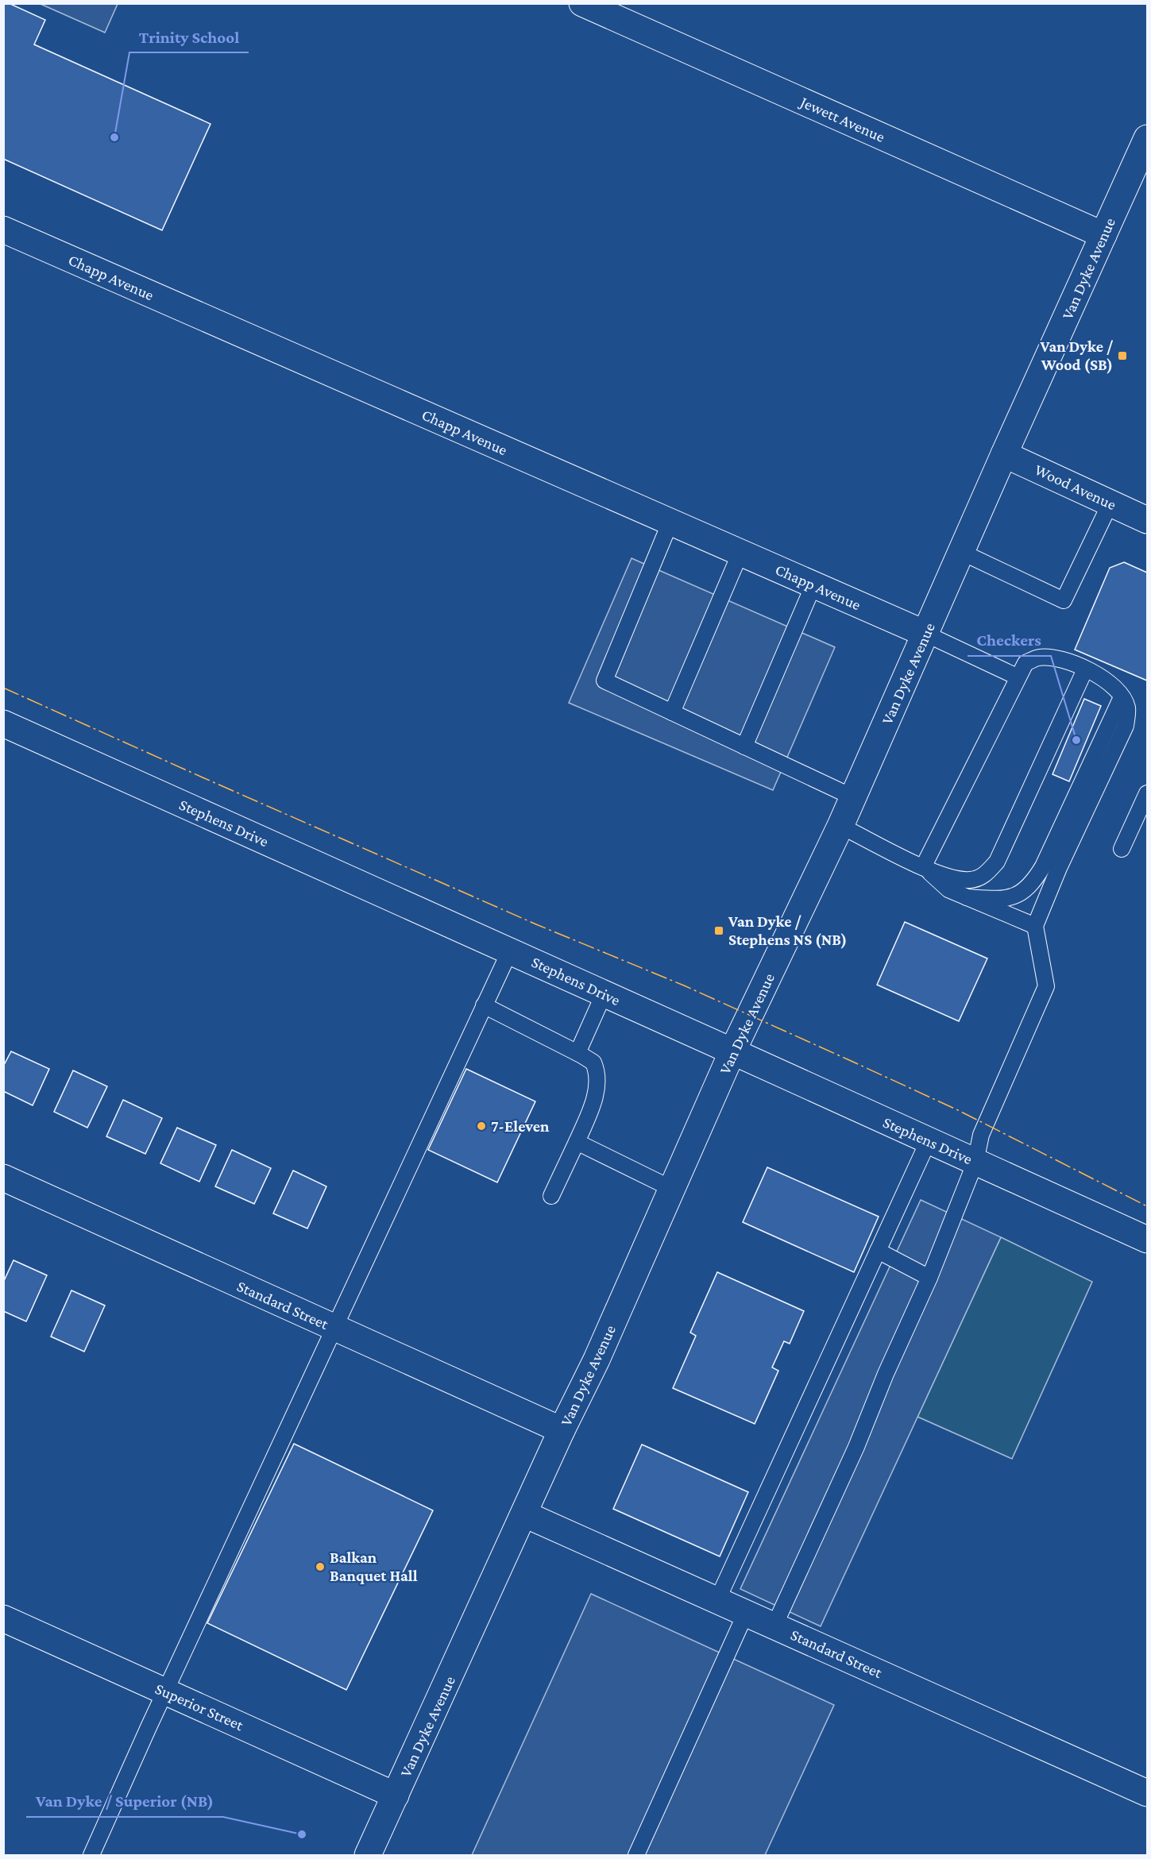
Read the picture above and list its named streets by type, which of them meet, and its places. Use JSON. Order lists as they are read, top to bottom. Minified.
{"streets":{"street":["Jewett Avenue","Van Dyke Avenue","Chapp Avenue","Wood Avenue","Stephens Drive","Standard Street","Superior Street"]},"crossings":[["Jewett Avenue","Van Dyke Avenue"],["Van Dyke Avenue","Chapp Avenue"],["Van Dyke Avenue","Wood Avenue"],["Van Dyke Avenue","Stephens Drive"],["Van Dyke Avenue","Standard Street"],["Van Dyke Avenue","Superior Street"]],"places":{"other":["Trinity School","Checkers","7-Eleven","Balkan Banquet Hall","Van Dyke / Superior (NB)"],"transit":["Van Dyke / Wood (SB)","Van Dyke / Stephens NS (NB)"]}}
